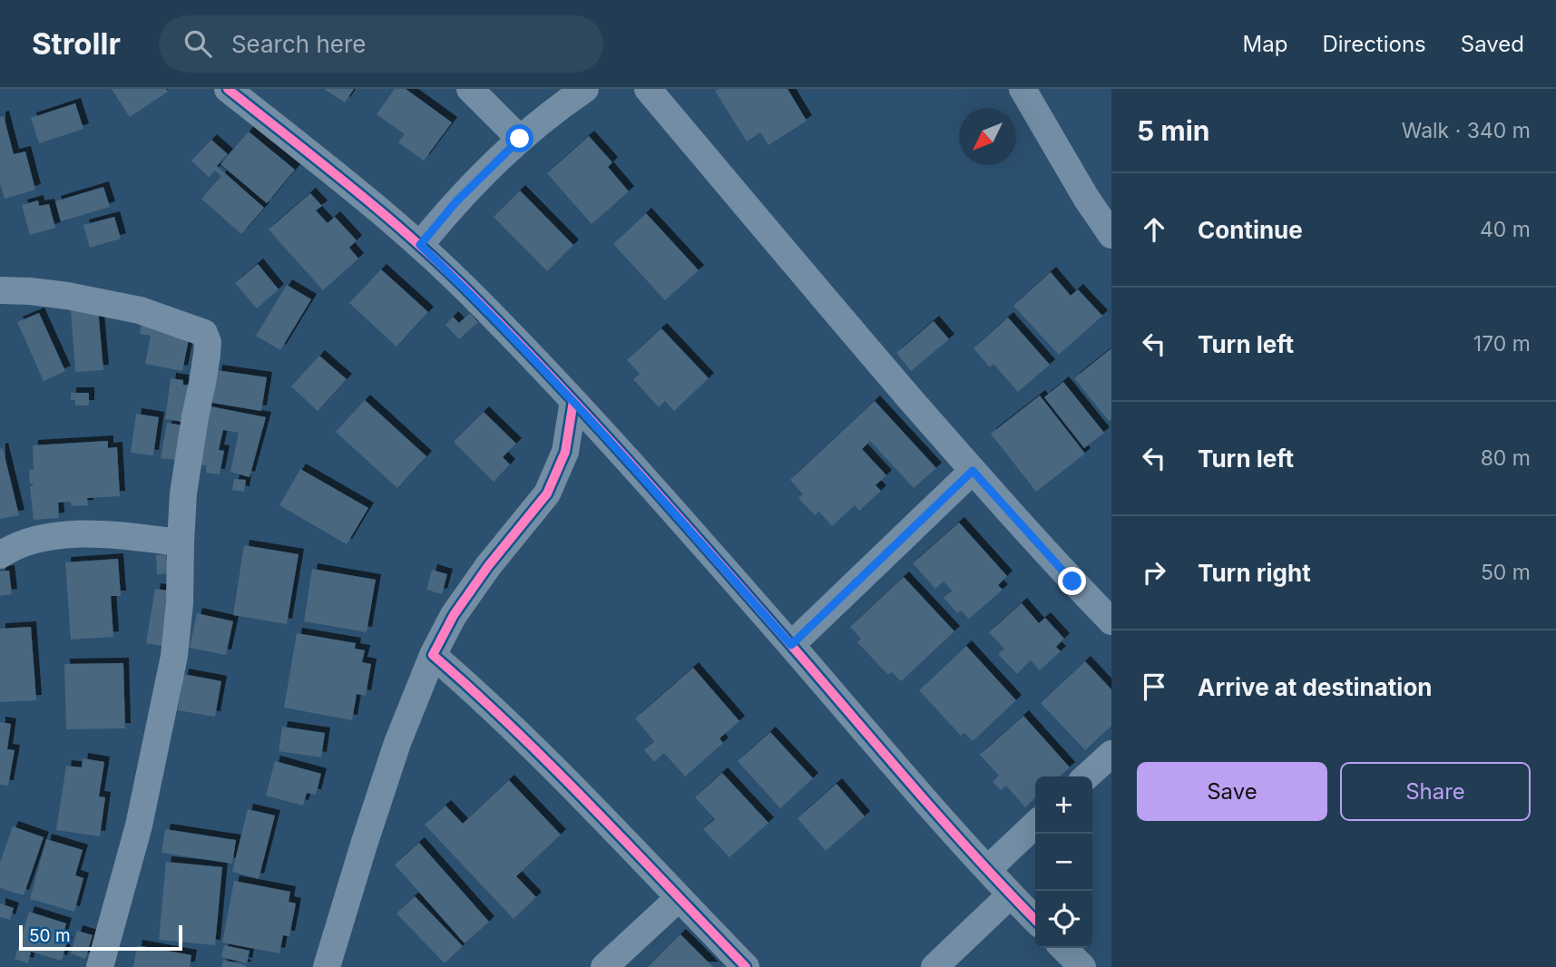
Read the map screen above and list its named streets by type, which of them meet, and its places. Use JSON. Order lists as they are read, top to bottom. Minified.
{"scale_bar":"50 m","north":"bottom left","page":{"header":"Strollr","search":"Search here","nav":["Map","Directions","Saved"],"heading":["5 min","Walk · 340 m"],"list":[["Continue","40 m"],["Turn left","170 m"],["Turn left","80 m"],["Turn right","50 m"],"Arrive at destination"],"buttons":["Save","Share"],"map_buttons":["+","−"],"scale":"50 m"}}
